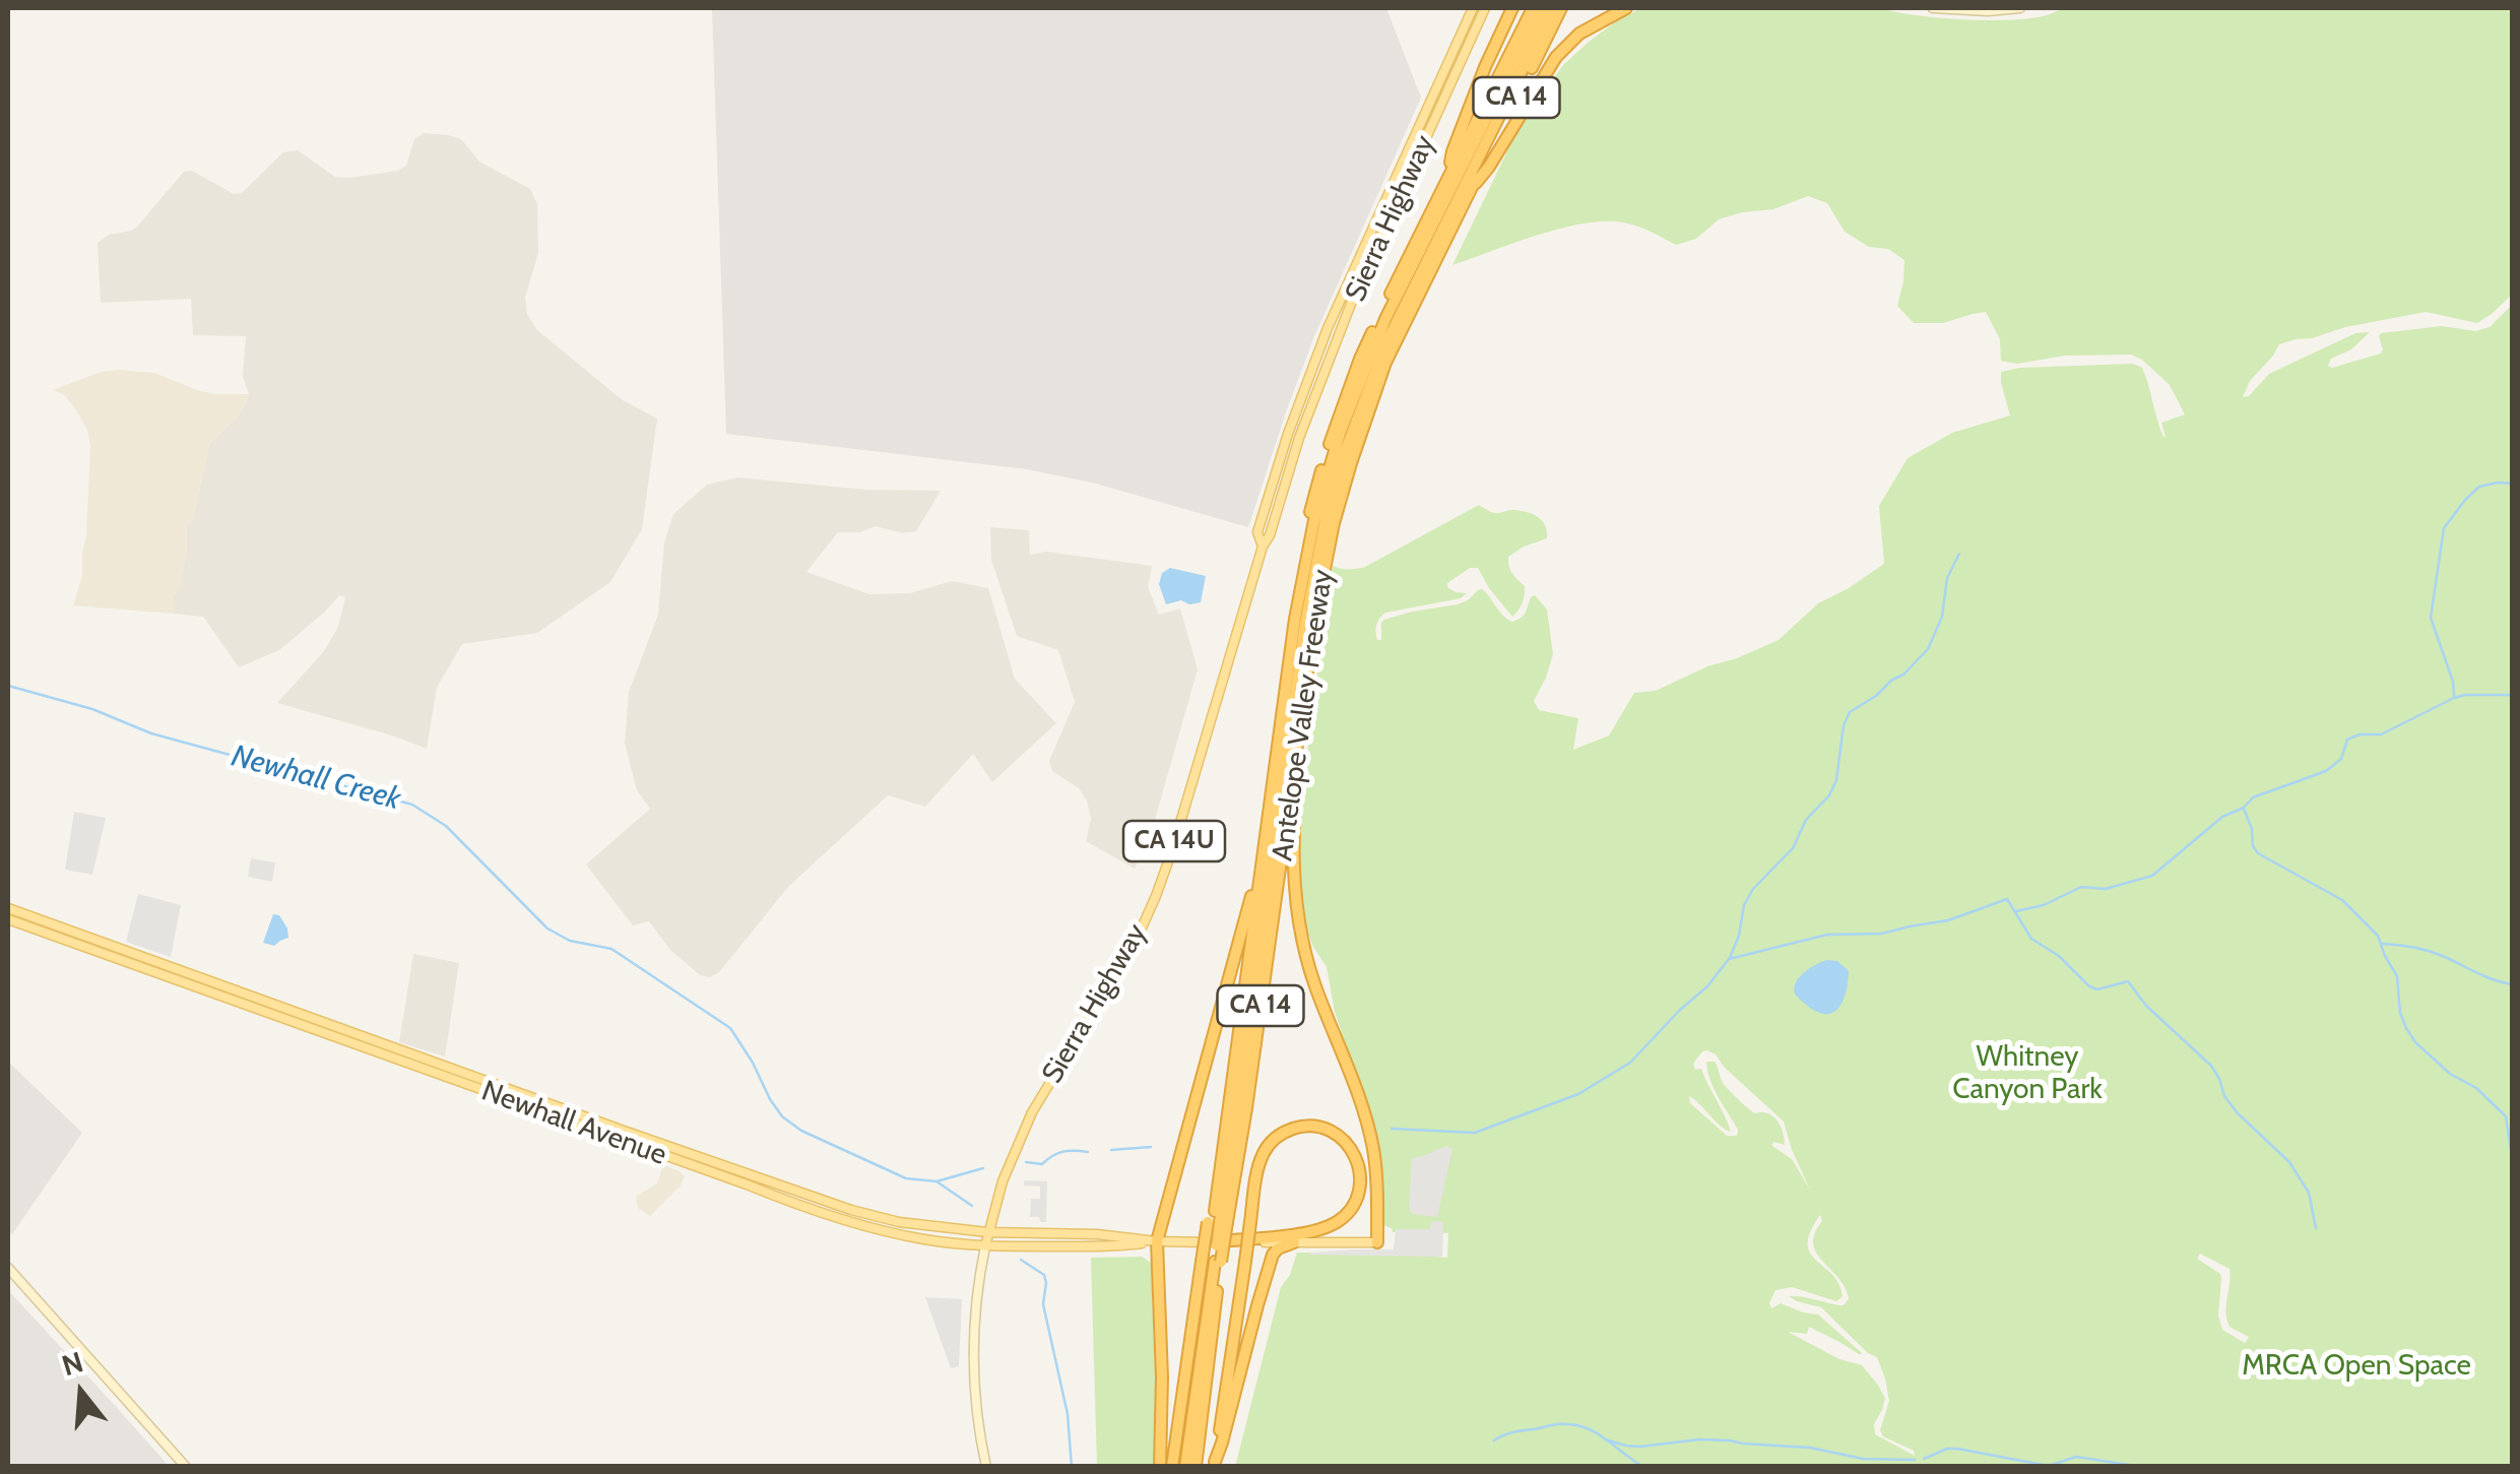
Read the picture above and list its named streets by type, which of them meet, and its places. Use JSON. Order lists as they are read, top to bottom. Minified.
{"streets":{"highway":["CA 14","Antelope Valley Freeway"],"main road":["Sierra Highway","CA 14U","Newhall Avenue"]},"crossings":[["Sierra Highway","Newhall Avenue"]],"water":["Newhall Creek"],"parks":["Whitney Canyon Park","MRCA Open Space"],"north":"top"}
